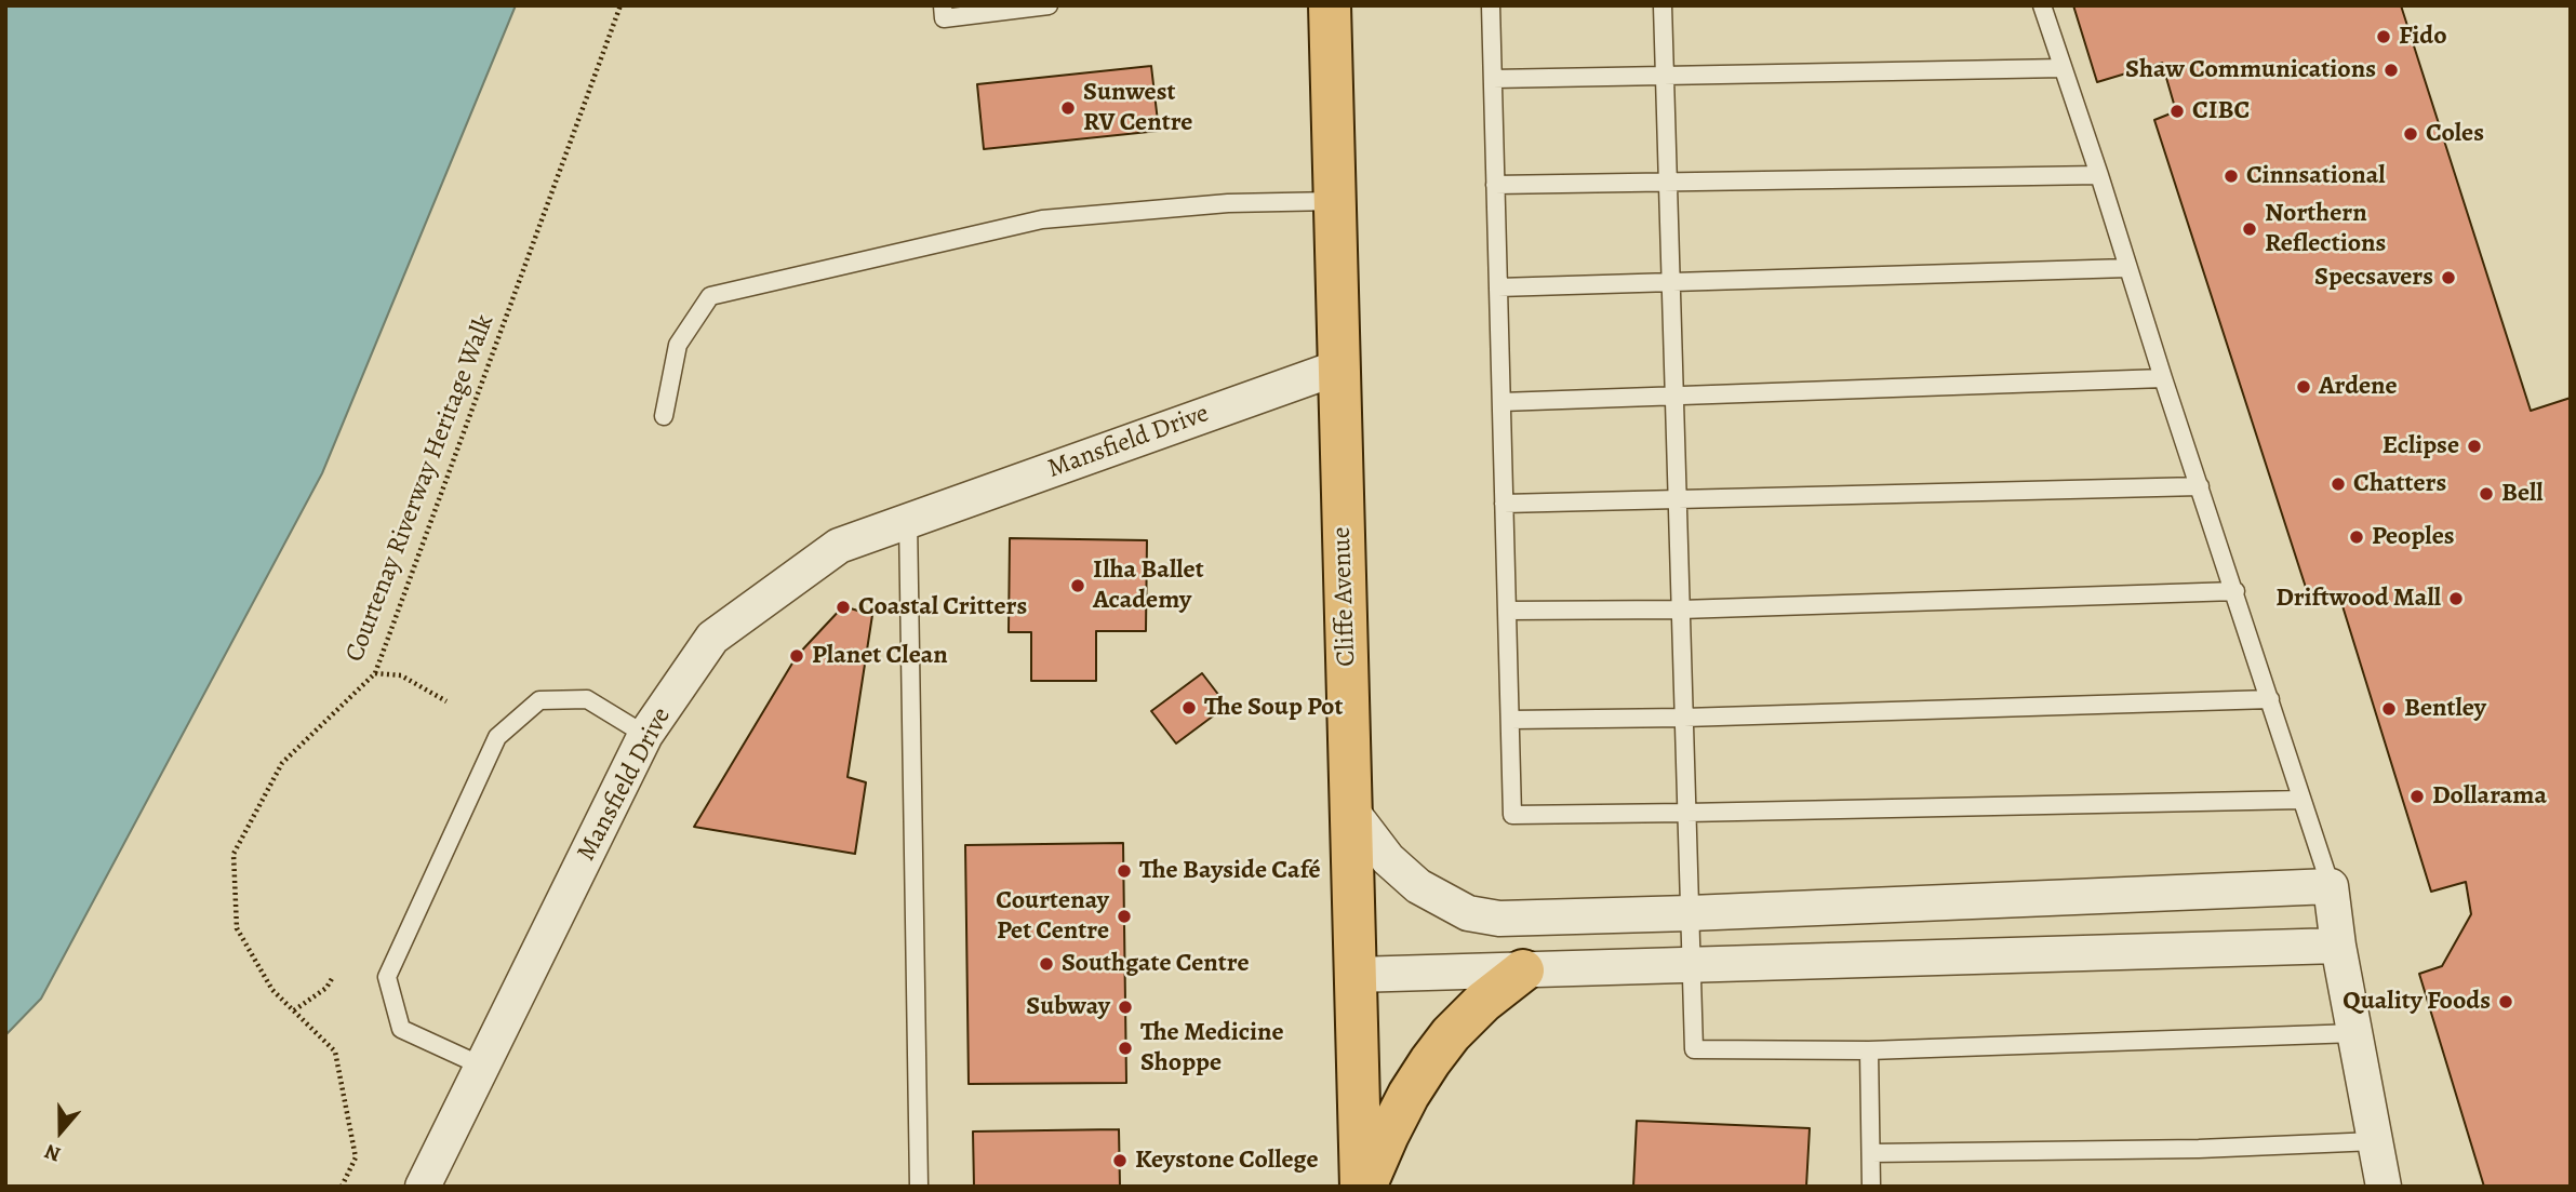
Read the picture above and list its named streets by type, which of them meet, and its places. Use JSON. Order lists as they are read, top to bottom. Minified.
{"streets":{"main road":["Cliffe Avenue"],"street":["Mansfield Drive"],"path":["Courtenay Riverway Heritage Walk"]},"crossings":[["Mansfield Drive","Cliffe Avenue"]],"places":["Fido","Shaw Communications","Sunwest RV Centre","CIBC","Coles","Cinnsational","Northern Reflections","Specsavers","Ardene","Eclipse","Chatters","Bell","Peoples","Ilha Ballet Academy","Driftwood Mall","Coastal Critters","Planet Clean","The Soup Pot","Bentley","Dollarama","The Bayside Café","Courtenay Pet Centre","Southgate Centre","Quality Foods","Subway","The Medicine Shoppe","Keystone College"],"north":"bottom"}
